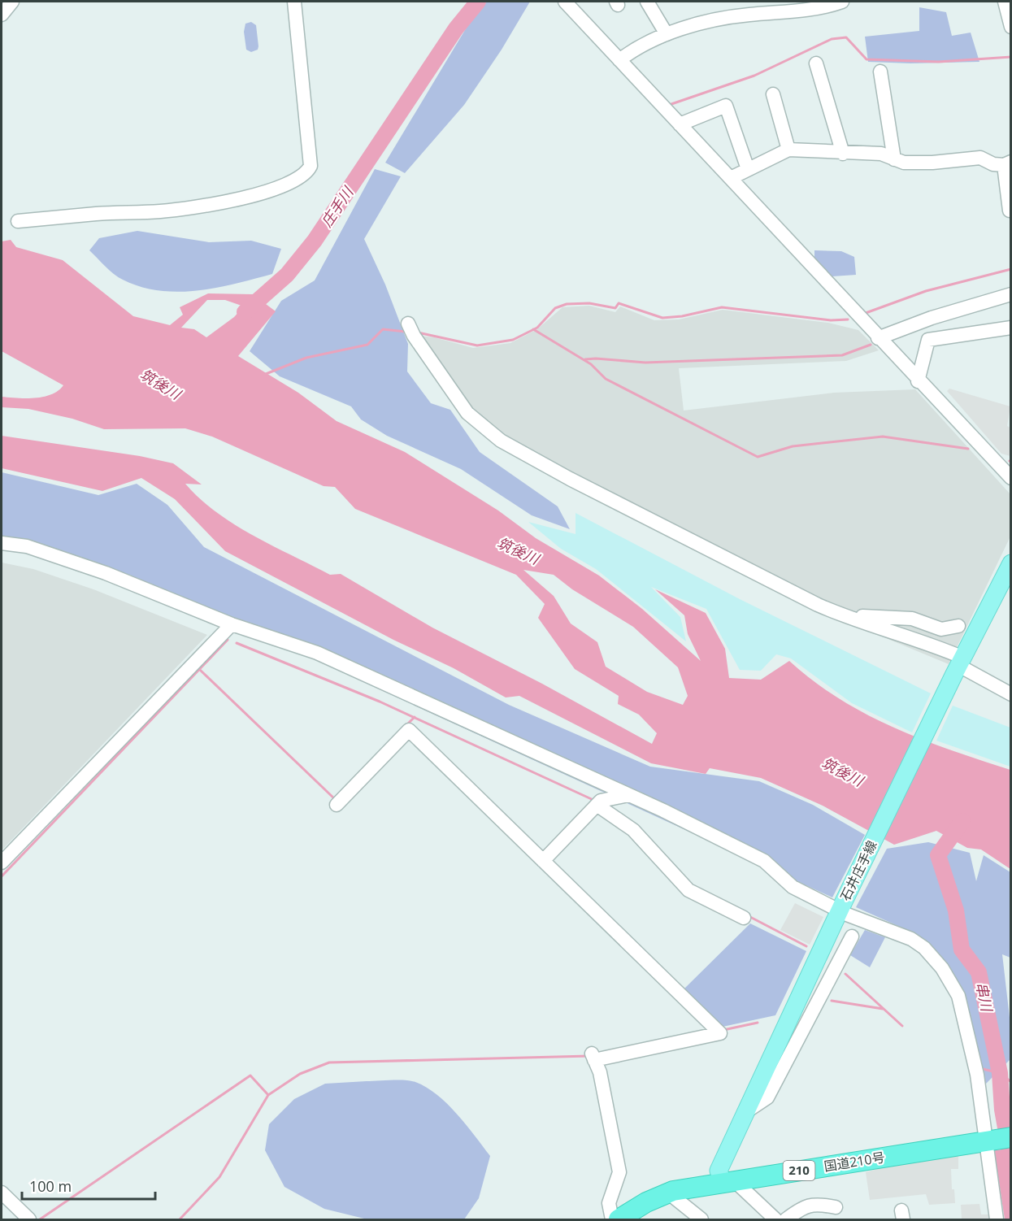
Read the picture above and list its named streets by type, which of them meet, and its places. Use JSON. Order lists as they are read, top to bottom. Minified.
{"streets":{"highway":["国道210号","210"],"main road":["石井庄手線"]},"crossings":[["石井庄手線","国道210号"]],"water":["庄手川","筑後川","串川"],"scale_bar":"100 m"}
